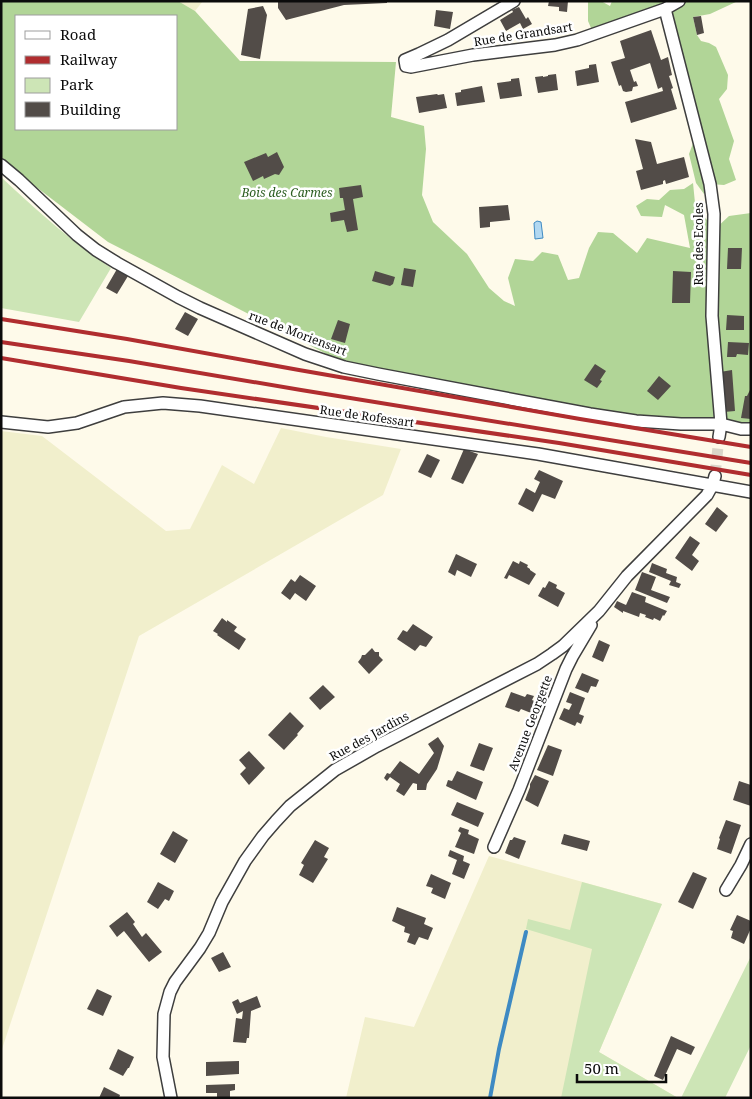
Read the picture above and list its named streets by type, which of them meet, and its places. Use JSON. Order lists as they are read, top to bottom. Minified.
{"streets":{"street":["Rue de Grandsart","Rue des Ecoles","rue de Moriensart","Rue de Rofessart","Avenue Georgette","Rue des Jardins"]},"crossings":[["Rue de Grandsart","Rue des Ecoles"],["Rue des Ecoles","rue de Moriensart"],["Rue de Rofessart","Rue des Jardins"],["Avenue Georgette","Rue des Jardins"]],"parks":["Bois des Carmes"],"legend":["Road","Railway","Park","Building"],"scale_bar":"50 m"}
